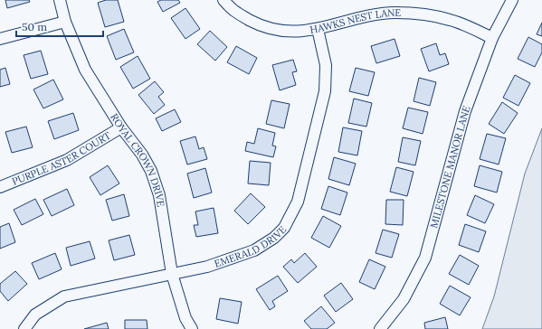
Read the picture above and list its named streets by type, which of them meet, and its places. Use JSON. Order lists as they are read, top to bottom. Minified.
{"streets":{"street":["HAWKS NEST LANE","PURPLE ASTER COURT","ROYAL CROWN DRIVE","MILESTONE MANOR LANE","EMERALD DRIVE"]},"crossings":[["HAWKS NEST LANE","MILESTONE MANOR LANE"],["HAWKS NEST LANE","EMERALD DRIVE"],["PURPLE ASTER COURT","ROYAL CROWN DRIVE"],["ROYAL CROWN DRIVE","EMERALD DRIVE"]],"scale_bar":"50 m"}
